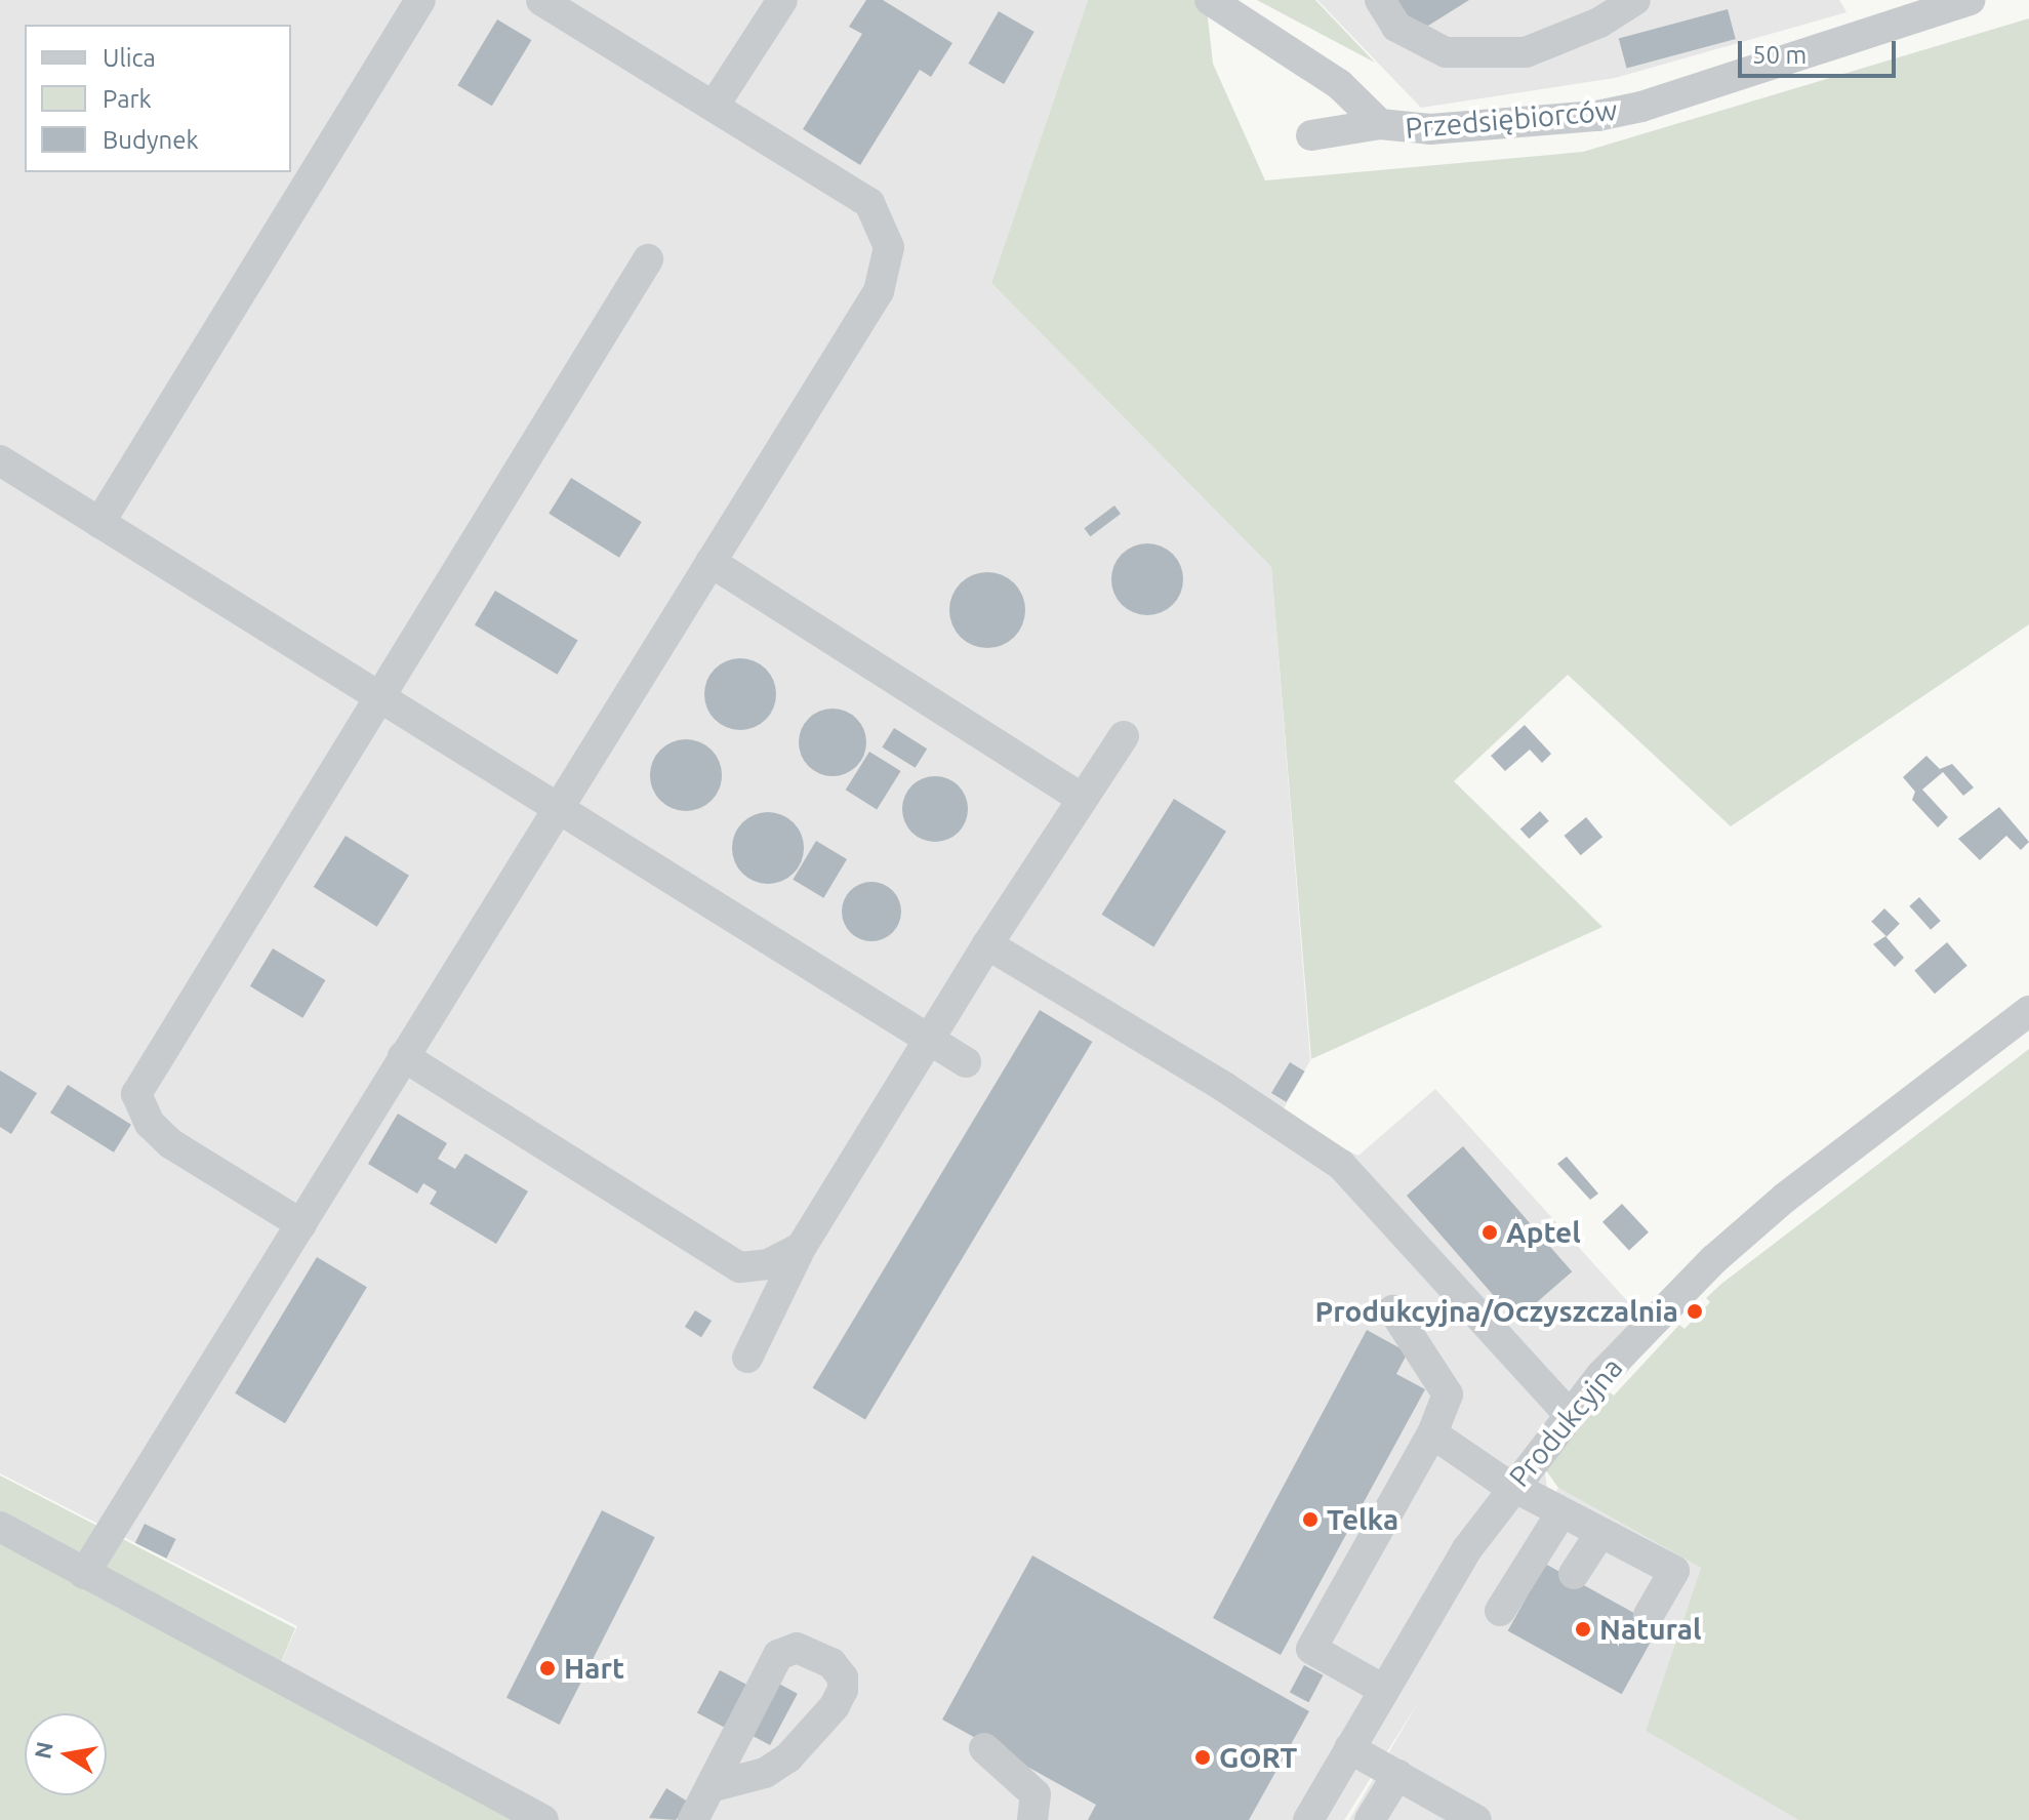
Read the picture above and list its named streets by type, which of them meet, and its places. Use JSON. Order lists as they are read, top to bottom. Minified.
{"streets":{"street":["Przedsiębiorców","Produkcyjna"]},"places":["Aptel","Produkcyjna/Oczyszczalnia","Telka","Natural","Hart","GORT"],"legend":["Ulica","Park","Budynek"],"scale_bar":"50 m","north":"left"}
